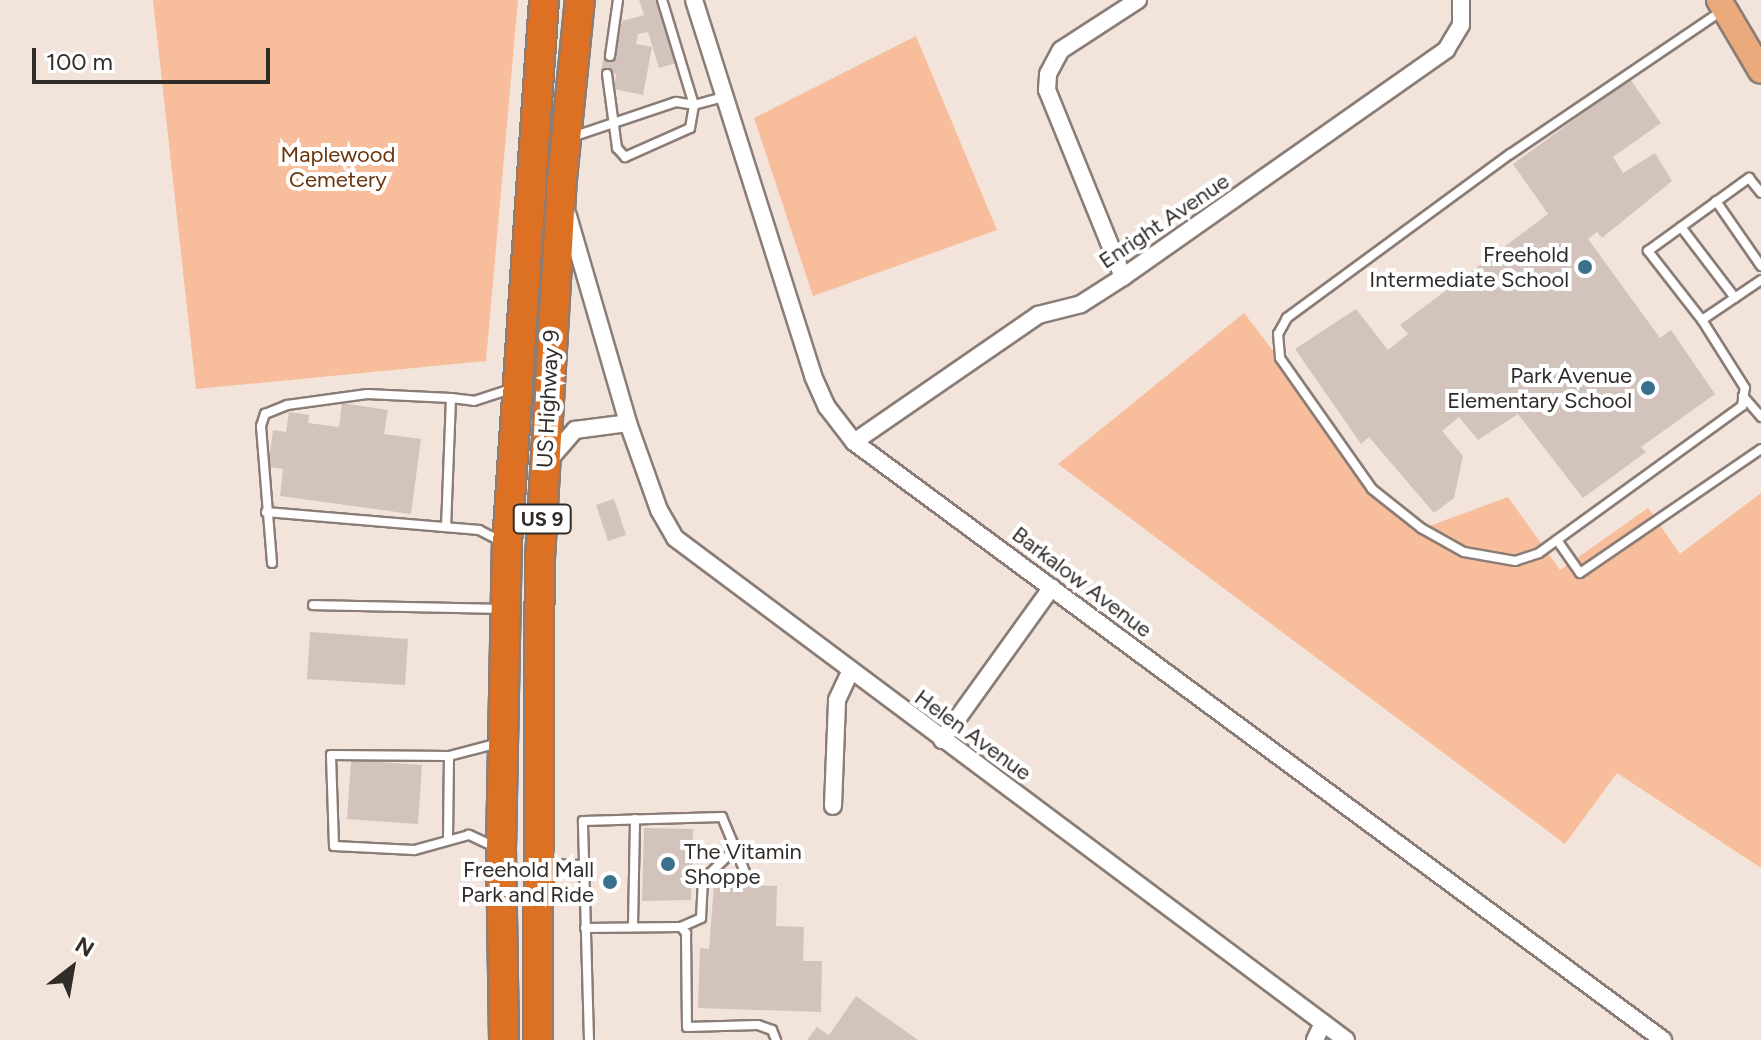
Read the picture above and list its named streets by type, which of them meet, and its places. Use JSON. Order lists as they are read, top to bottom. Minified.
{"streets":{"highway":["US Highway 9","US 9"],"street":["Enright Avenue","Barkalow Avenue","Helen Avenue"]},"crossings":[["Enright Avenue","Barkalow Avenue"],["US Highway 9","Helen Avenue"]],"parks":["Maplewood Cemetery"],"places":["Freehold Intermediate School","Park Avenue Elementary School","The Vitamin Shoppe","Freehold Mall Park and Ride"],"scale_bar":"100 m","north":"top right"}
